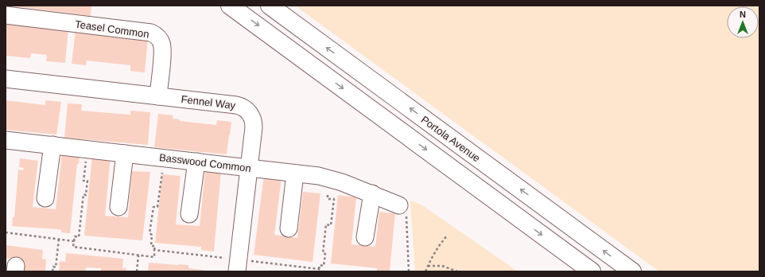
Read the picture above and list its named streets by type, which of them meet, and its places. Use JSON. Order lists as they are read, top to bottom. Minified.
{"streets":{"main road":["Portola Avenue"],"street":["Teasel Common","Fennel Way","Basswood Common"]},"crossings":[["Teasel Common","Fennel Way"],["Fennel Way","Basswood Common"]],"north":"top"}
